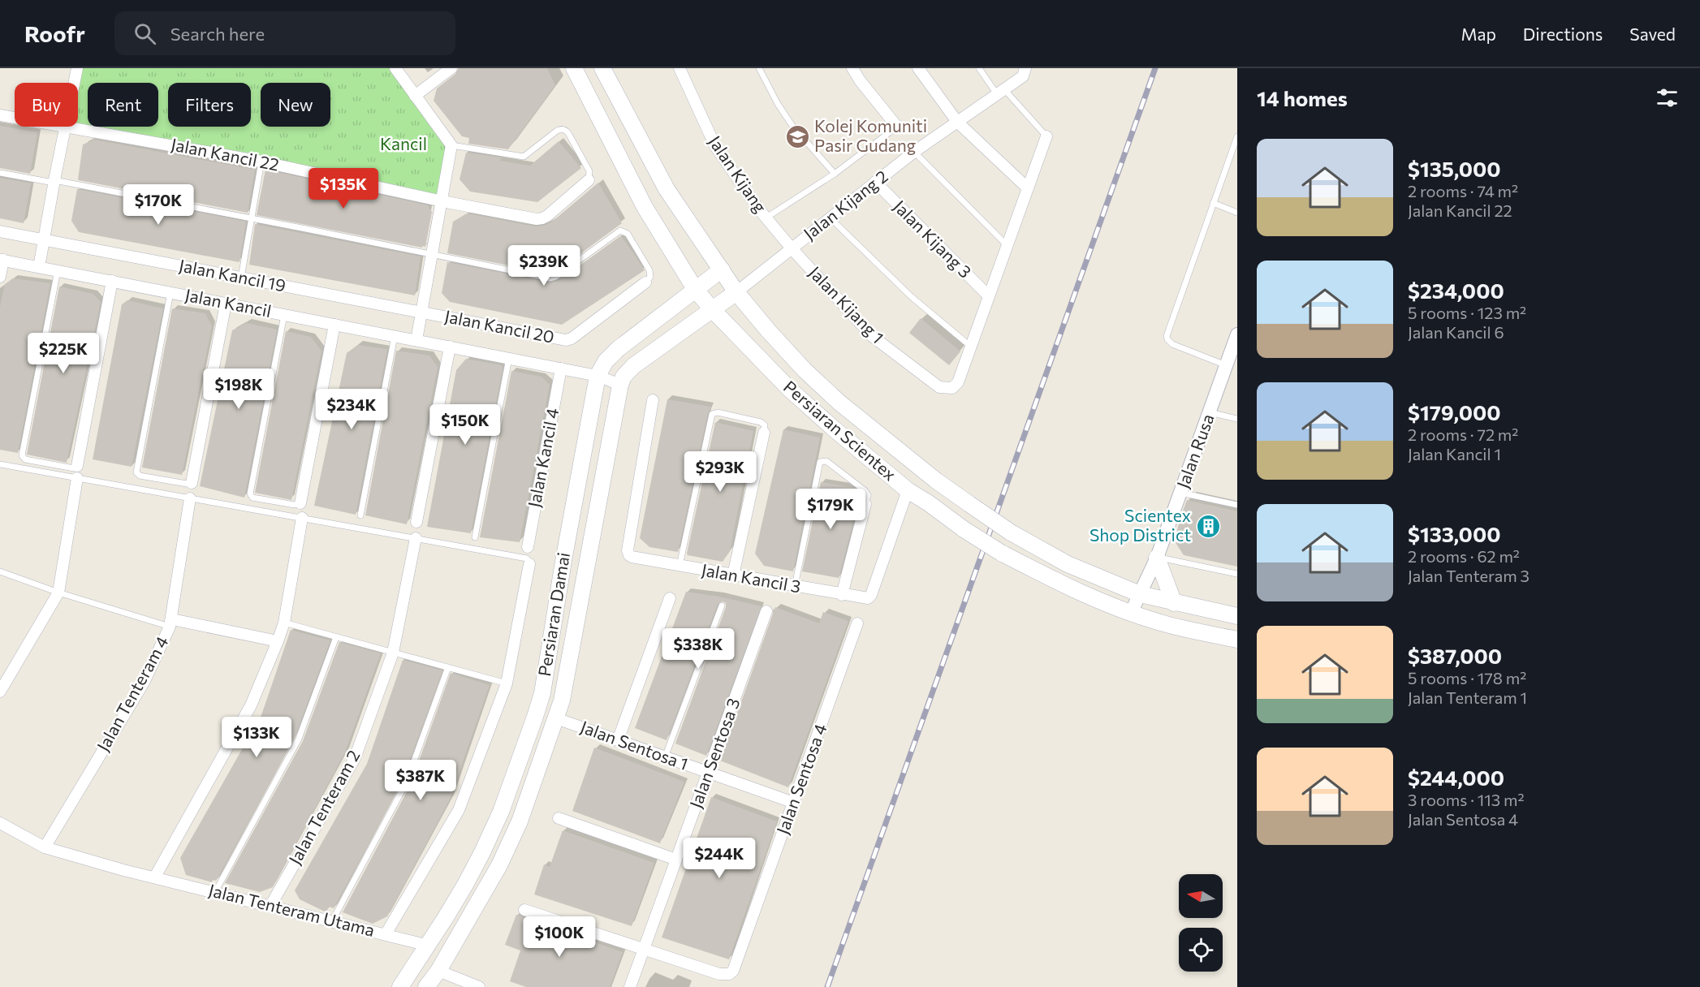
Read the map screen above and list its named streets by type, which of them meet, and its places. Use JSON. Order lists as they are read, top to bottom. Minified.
{"streets":{"main road":["Persiaran Scientex","Persiaran Damai"],"street":["Jalan Kancil 22","Jalan Kijang","Jalan Kijang 2","Jalan Kijang 3","Jalan Kancil 19","Jalan Kancil","Jalan Kijang 1","Jalan Kancil 20","Jalan Rusa","Jalan Kancil 4","Jalan Kancil 3","Jalan Tenteram 4","Jalan Sentosa 1","Jalan Sentosa 3","Jalan Sentosa 4","Jalan Tenteram 2","Jalan Tenteram Utama"]},"crossings":[["Jalan Kijang","Jalan Kijang 2"],["Jalan Kijang","Jalan Kijang 1"],["Jalan Kijang 2","Jalan Kijang 3"],["Jalan Kijang 2","Jalan Kijang 1"],["Jalan Kijang 2","Persiaran Scientex"],["Jalan Kijang 2","Persiaran Damai"],["Jalan Kancil 19","Jalan Kancil 20"],["Jalan Kancil","Jalan Kancil 4"],["Jalan Kancil","Persiaran Damai"],["Persiaran Scientex","Jalan Rusa"],["Persiaran Scientex","Jalan Kancil 3"],["Persiaran Scientex","Persiaran Damai"],["Persiaran Damai","Jalan Sentosa 1"],["Persiaran Damai","Jalan Tenteram Utama"],["Jalan Tenteram 4","Jalan Tenteram Utama"],["Jalan Sentosa 1","Jalan Sentosa 3"],["Jalan Sentosa 1","Jalan Sentosa 4"],["Jalan Sentosa 3","Jalan Sentosa 4"],["Jalan Tenteram 2","Jalan Tenteram Utama"]],"parks":["Kancil"],"places":{"school or university":["Kolej Komuniti Pasir Gudang"],"building":["Scientex Shop District"]},"north":"left","page":{"header":"Roofr","search":"Search here","nav":["Map","Directions","Saved"],"heading":"14 homes","chip":["Buy","Rent","Filters","New"],"list":[{"name":"$135,000","note":"2 rooms · 74 m² · Jalan Kancil 22"},{"name":"$234,000","note":"5 rooms · 123 m² · Jalan Kancil 6"},{"name":"$179,000","note":"2 rooms · 72 m² · Jalan Kancil 1"},{"name":"$133,000","note":"2 rooms · 62 m² · Jalan Tenteram 3"},{"name":"$387,000","note":"5 rooms · 178 m² · Jalan Tenteram 1"},{"name":"$244,000","note":"3 rooms · 113 m² · Jalan Sentosa 4"}],"price":["$135K","$170K","$239K","$225K","$198K","$234K","$150K","$293K","$179K","$338K","$133K","$387K","$244K","$100K"]}}
